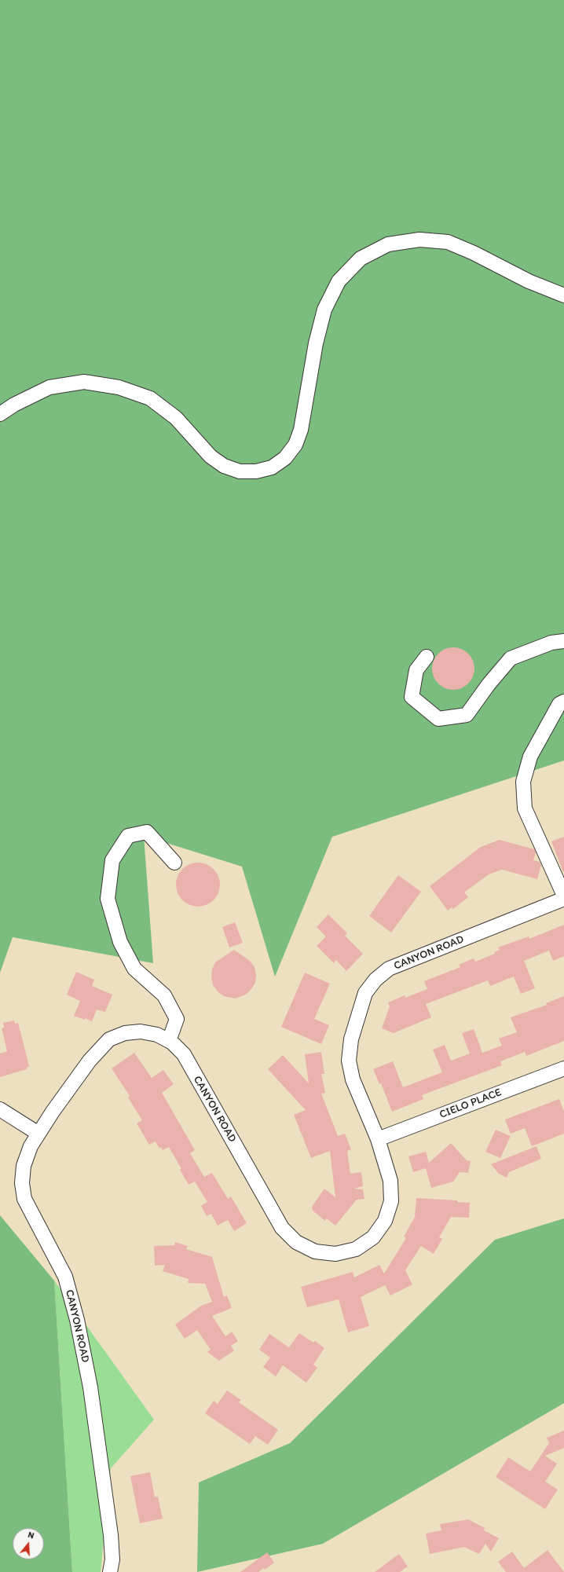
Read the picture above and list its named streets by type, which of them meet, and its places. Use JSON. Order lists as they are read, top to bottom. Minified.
{"streets":{"street":["CANYON ROAD","CIELO PLACE"]},"crossings":[["CANYON ROAD","CIELO PLACE"]],"north":"top"}
